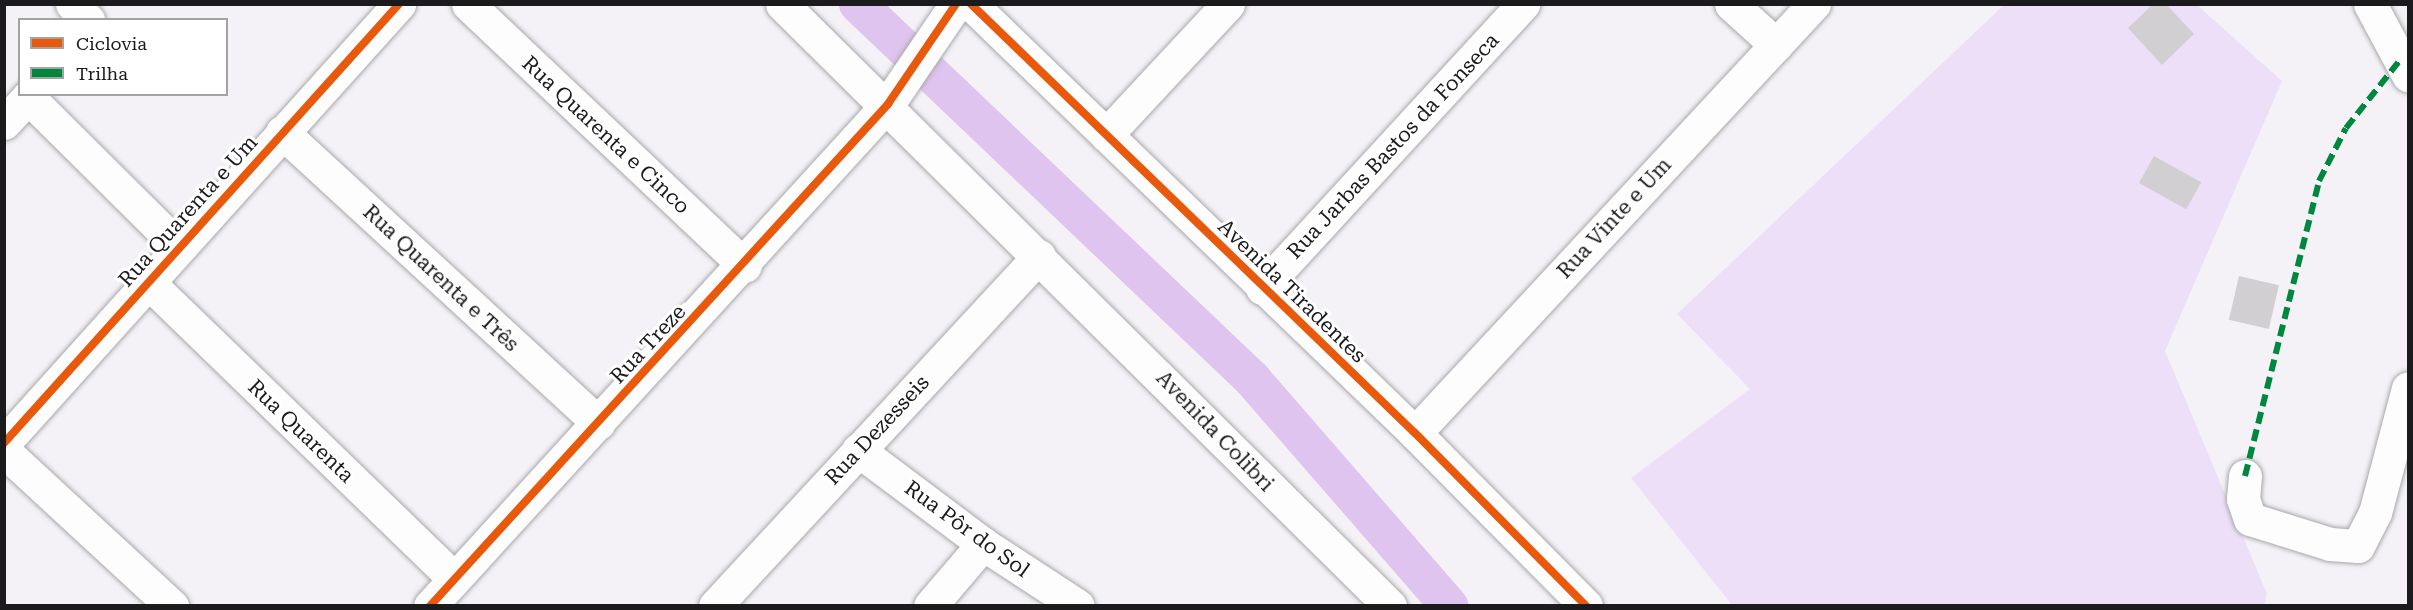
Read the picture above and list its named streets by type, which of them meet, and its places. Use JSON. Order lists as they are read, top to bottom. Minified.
{"streets":{"street":["Rua Quarenta e Cinco","Rua Jarbas Bastos da Fonseca","Rua Quarenta e Um","Rua Vinte e Um","Rua Quarenta e Três","Avenida Tiradentes","Rua Treze","Rua Dezesseis","Rua Quarenta","Avenida Colibri","Rua Pôr do Sol"]},"crossings":[["Rua Quarenta e Cinco","Rua Treze"],["Rua Jarbas Bastos da Fonseca","Avenida Tiradentes"],["Rua Quarenta e Um","Rua Quarenta e Três"],["Rua Quarenta e Um","Rua Quarenta"],["Rua Vinte e Um","Avenida Tiradentes"],["Rua Quarenta e Três","Rua Treze"],["Avenida Tiradentes","Rua Treze"],["Rua Treze","Rua Quarenta"],["Rua Dezesseis","Avenida Colibri"],["Rua Dezesseis","Rua Pôr do Sol"]],"legend":["Ciclovia","Trilha"]}
